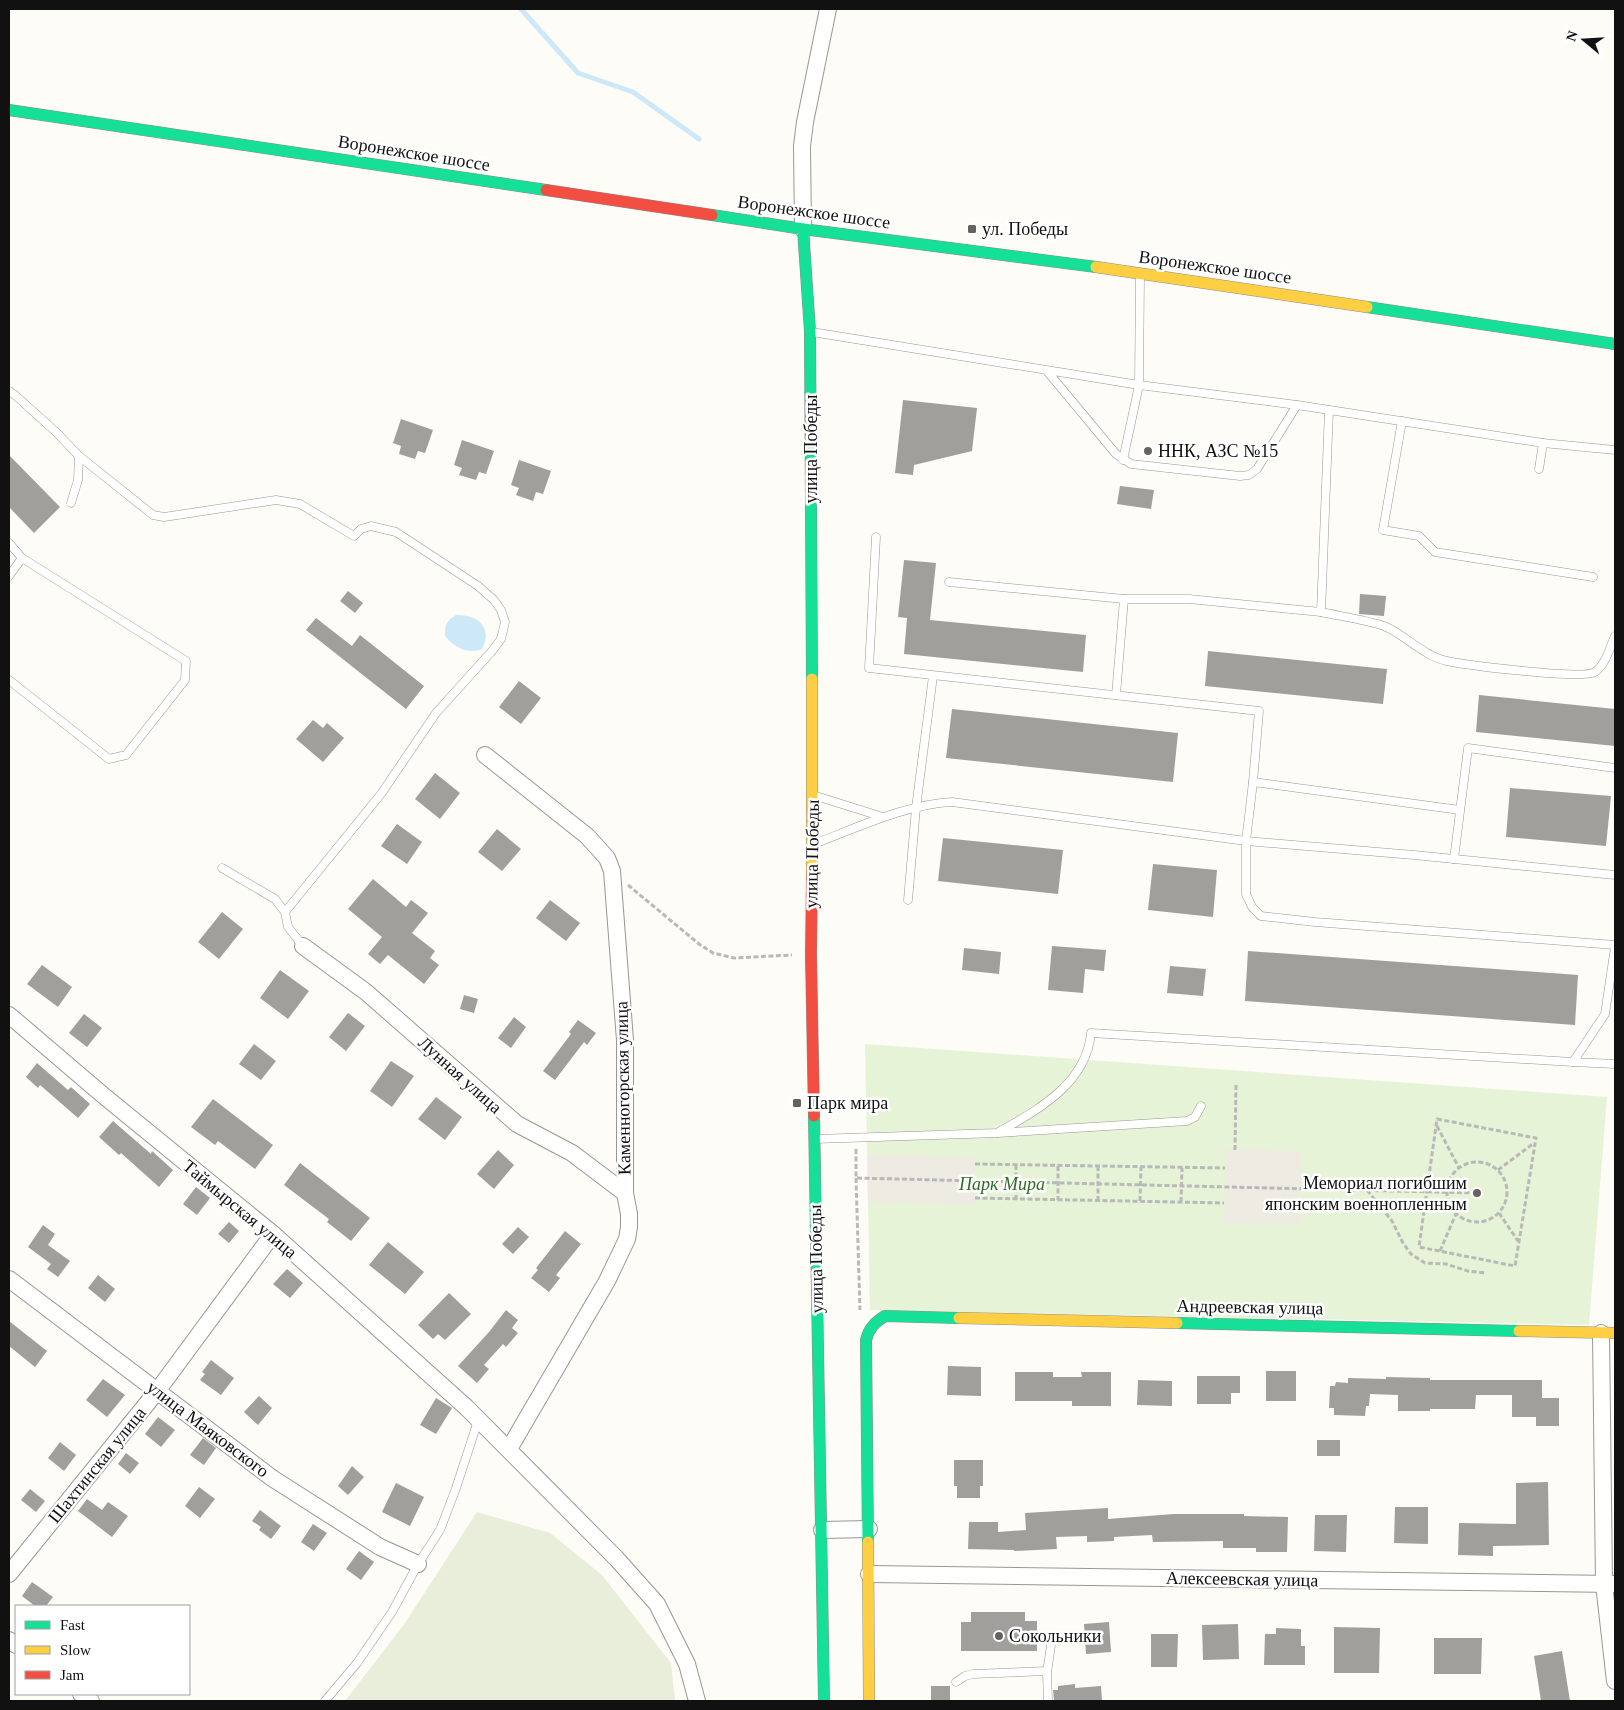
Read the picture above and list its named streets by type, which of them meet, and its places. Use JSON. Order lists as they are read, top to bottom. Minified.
{"streets":{"street":["Воронежское шоссе","улица Победы","Лунная улица","Каменногорская улица","Таймырская улица","Андреевская улица","улица Маяковского","Шахтинская улица","Алексеевская улица"]},"crossings":[["Воронежское шоссе","улица Победы"],["Лунная улица","Каменногорская улица"],["Каменногорская улица","Таймырская улица"],["Таймырская улица","Шахтинская улица"],["улица Маяковского","Шахтинская улица"]],"parks":["Парк Мира"],"places":{"transit":["ул. Победы","Парк мира"],"other":["ННК, АЗС №15","Мемориал погибшим японским военнопленным","Сокольники"]},"legend":["Fast","Slow","Jam"],"north":"left"}
